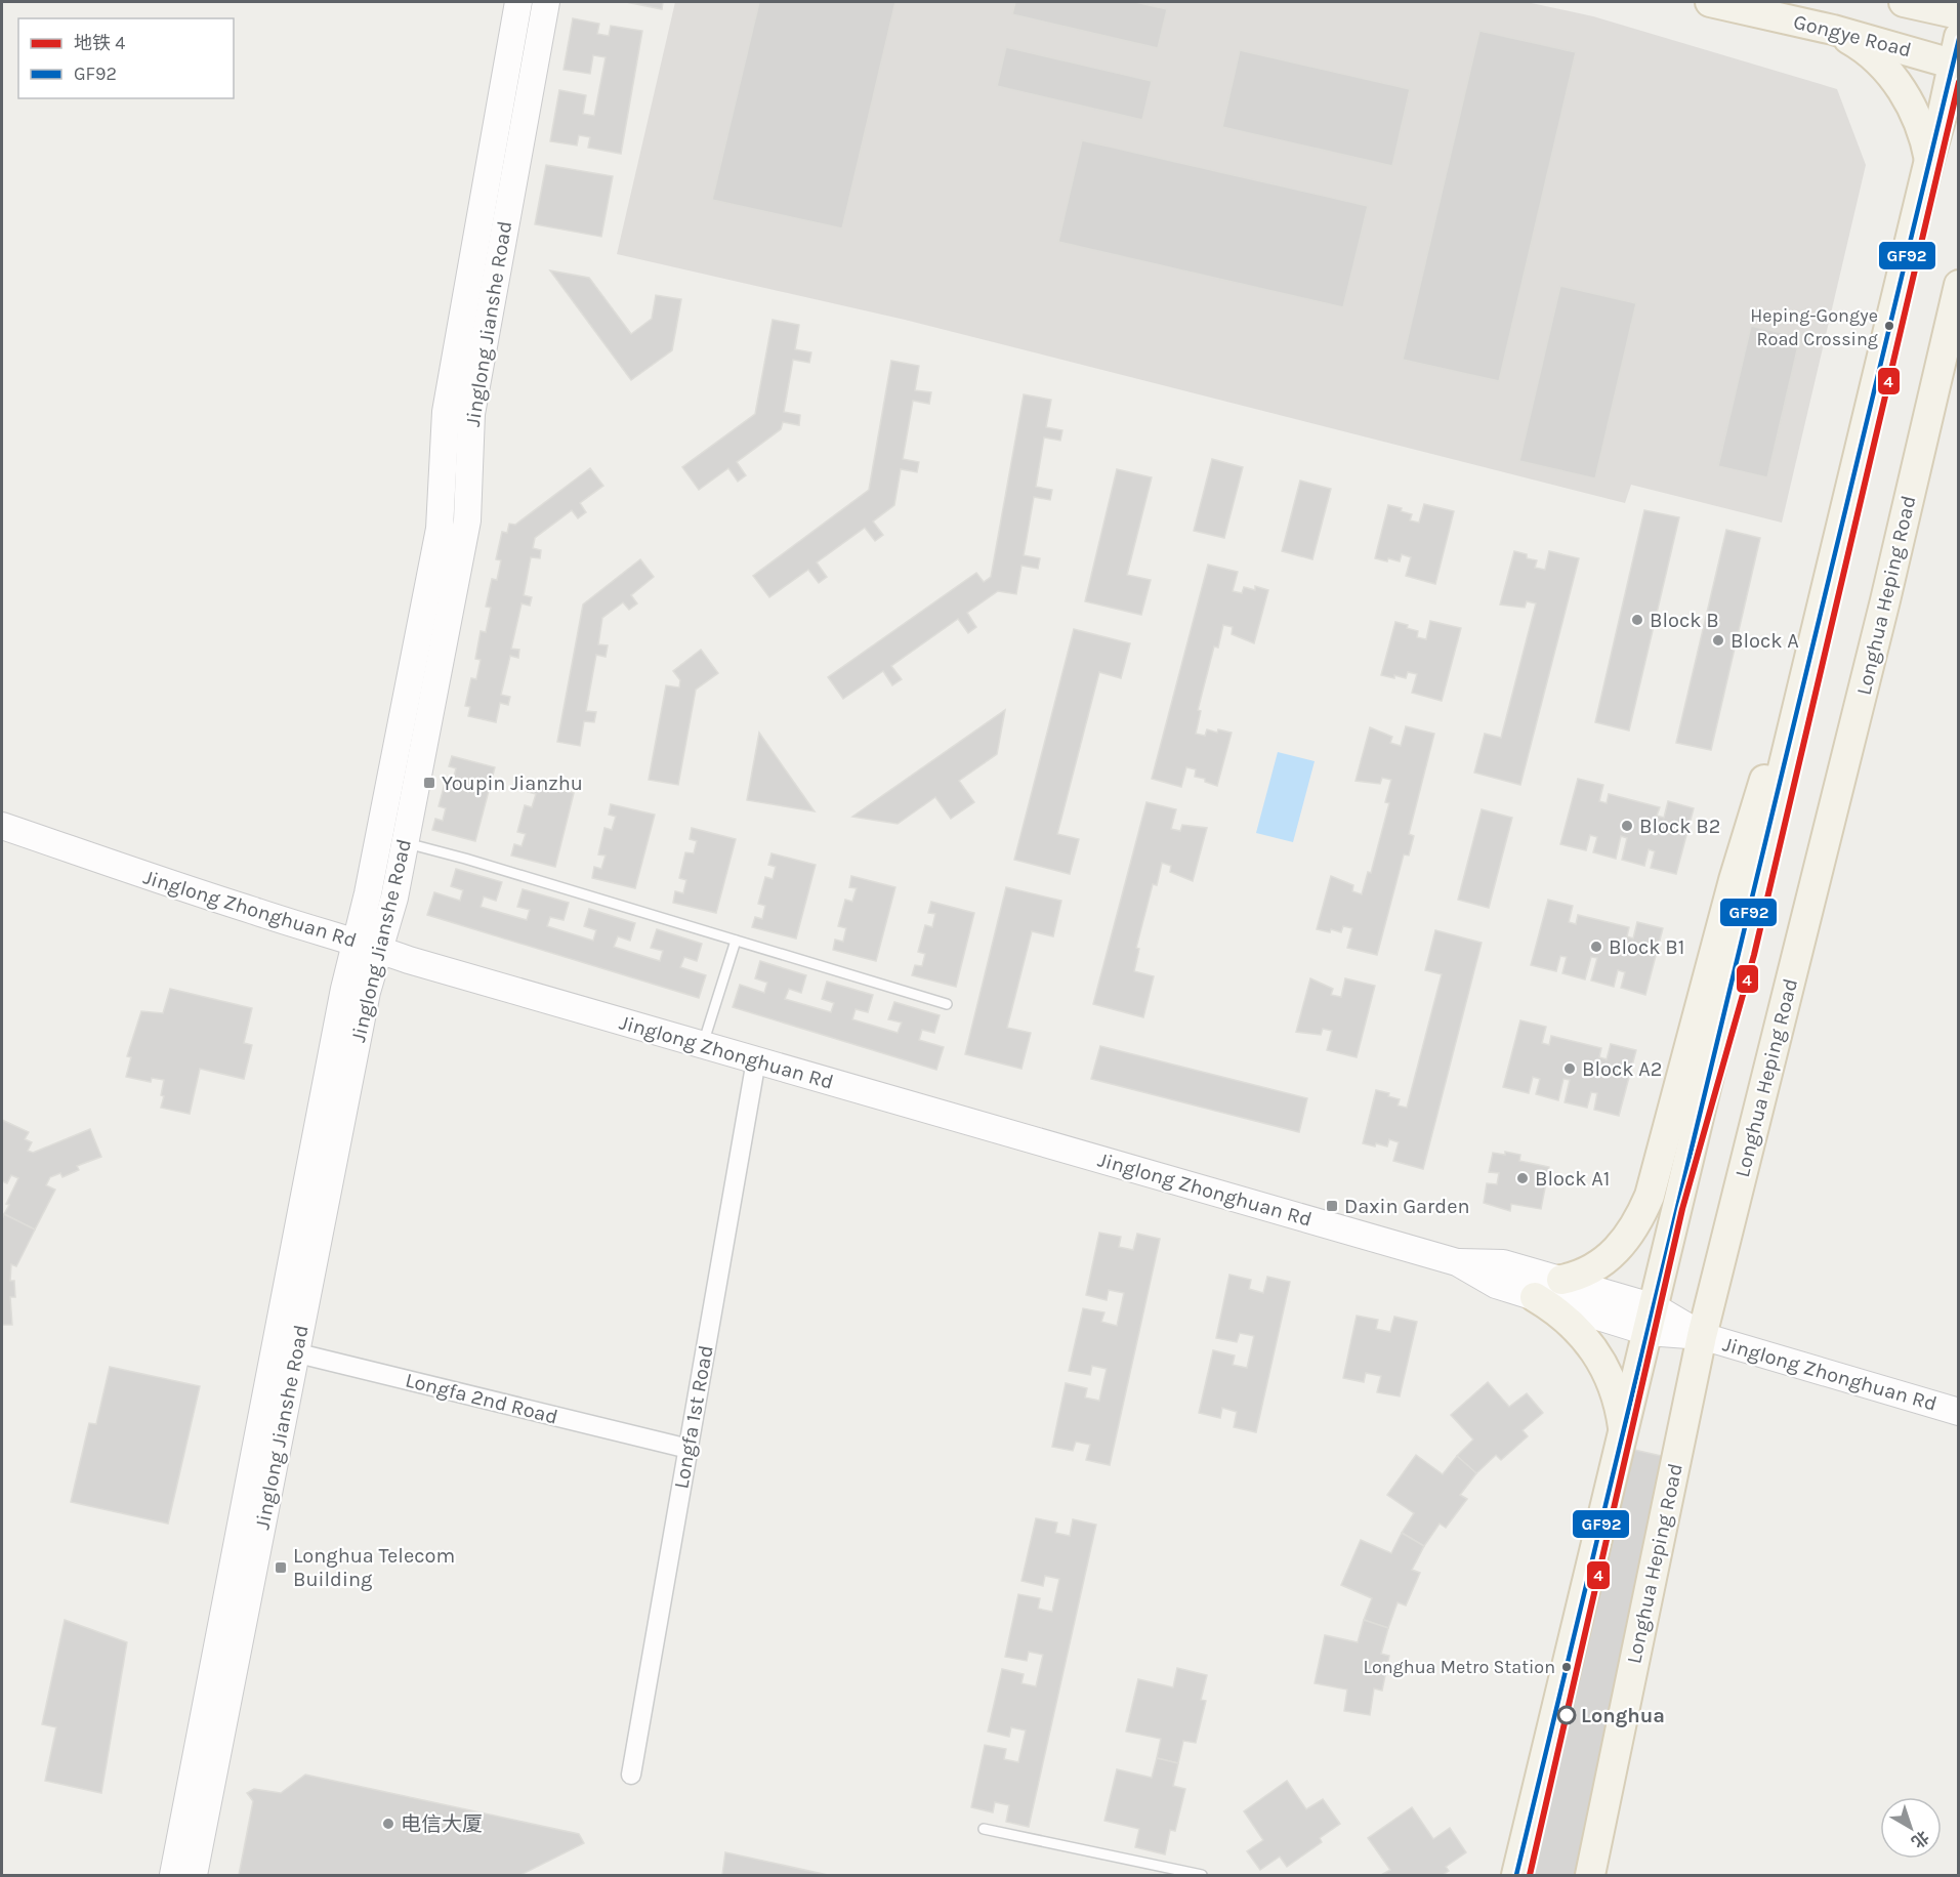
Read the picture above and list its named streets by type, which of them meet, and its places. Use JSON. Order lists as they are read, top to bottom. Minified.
{"streets":{"main road":["Gongye Road","Jinglong Jianshe Road","Longhua Heping Road","Jinglong Zhonghuan Rd"],"street":["Longfa 2nd Road","Longfa 1st Road"]},"crossings":[["Jinglong Jianshe Road","Jinglong Zhonghuan Rd"],["Jinglong Jianshe Road","Longfa 2nd Road"],["Longhua Heping Road","Jinglong Zhonghuan Rd"],["Jinglong Zhonghuan Rd","Longfa 1st Road"],["Longfa 2nd Road","Longfa 1st Road"]],"places":{"other":["Heping-Gongye Road Crossing","Block B","Block A","Block B2","Block B1","Block A2","Block A1","Longhua Metro Station","Longhua","电信大厦"],"transit":["Youpin Jianzhu","Daxin Garden","Longhua Telecom Building"]},"lines":["transit line GF92","metro line 4"],"legend":["地铁 4","GF92"],"north":"bottom right"}
